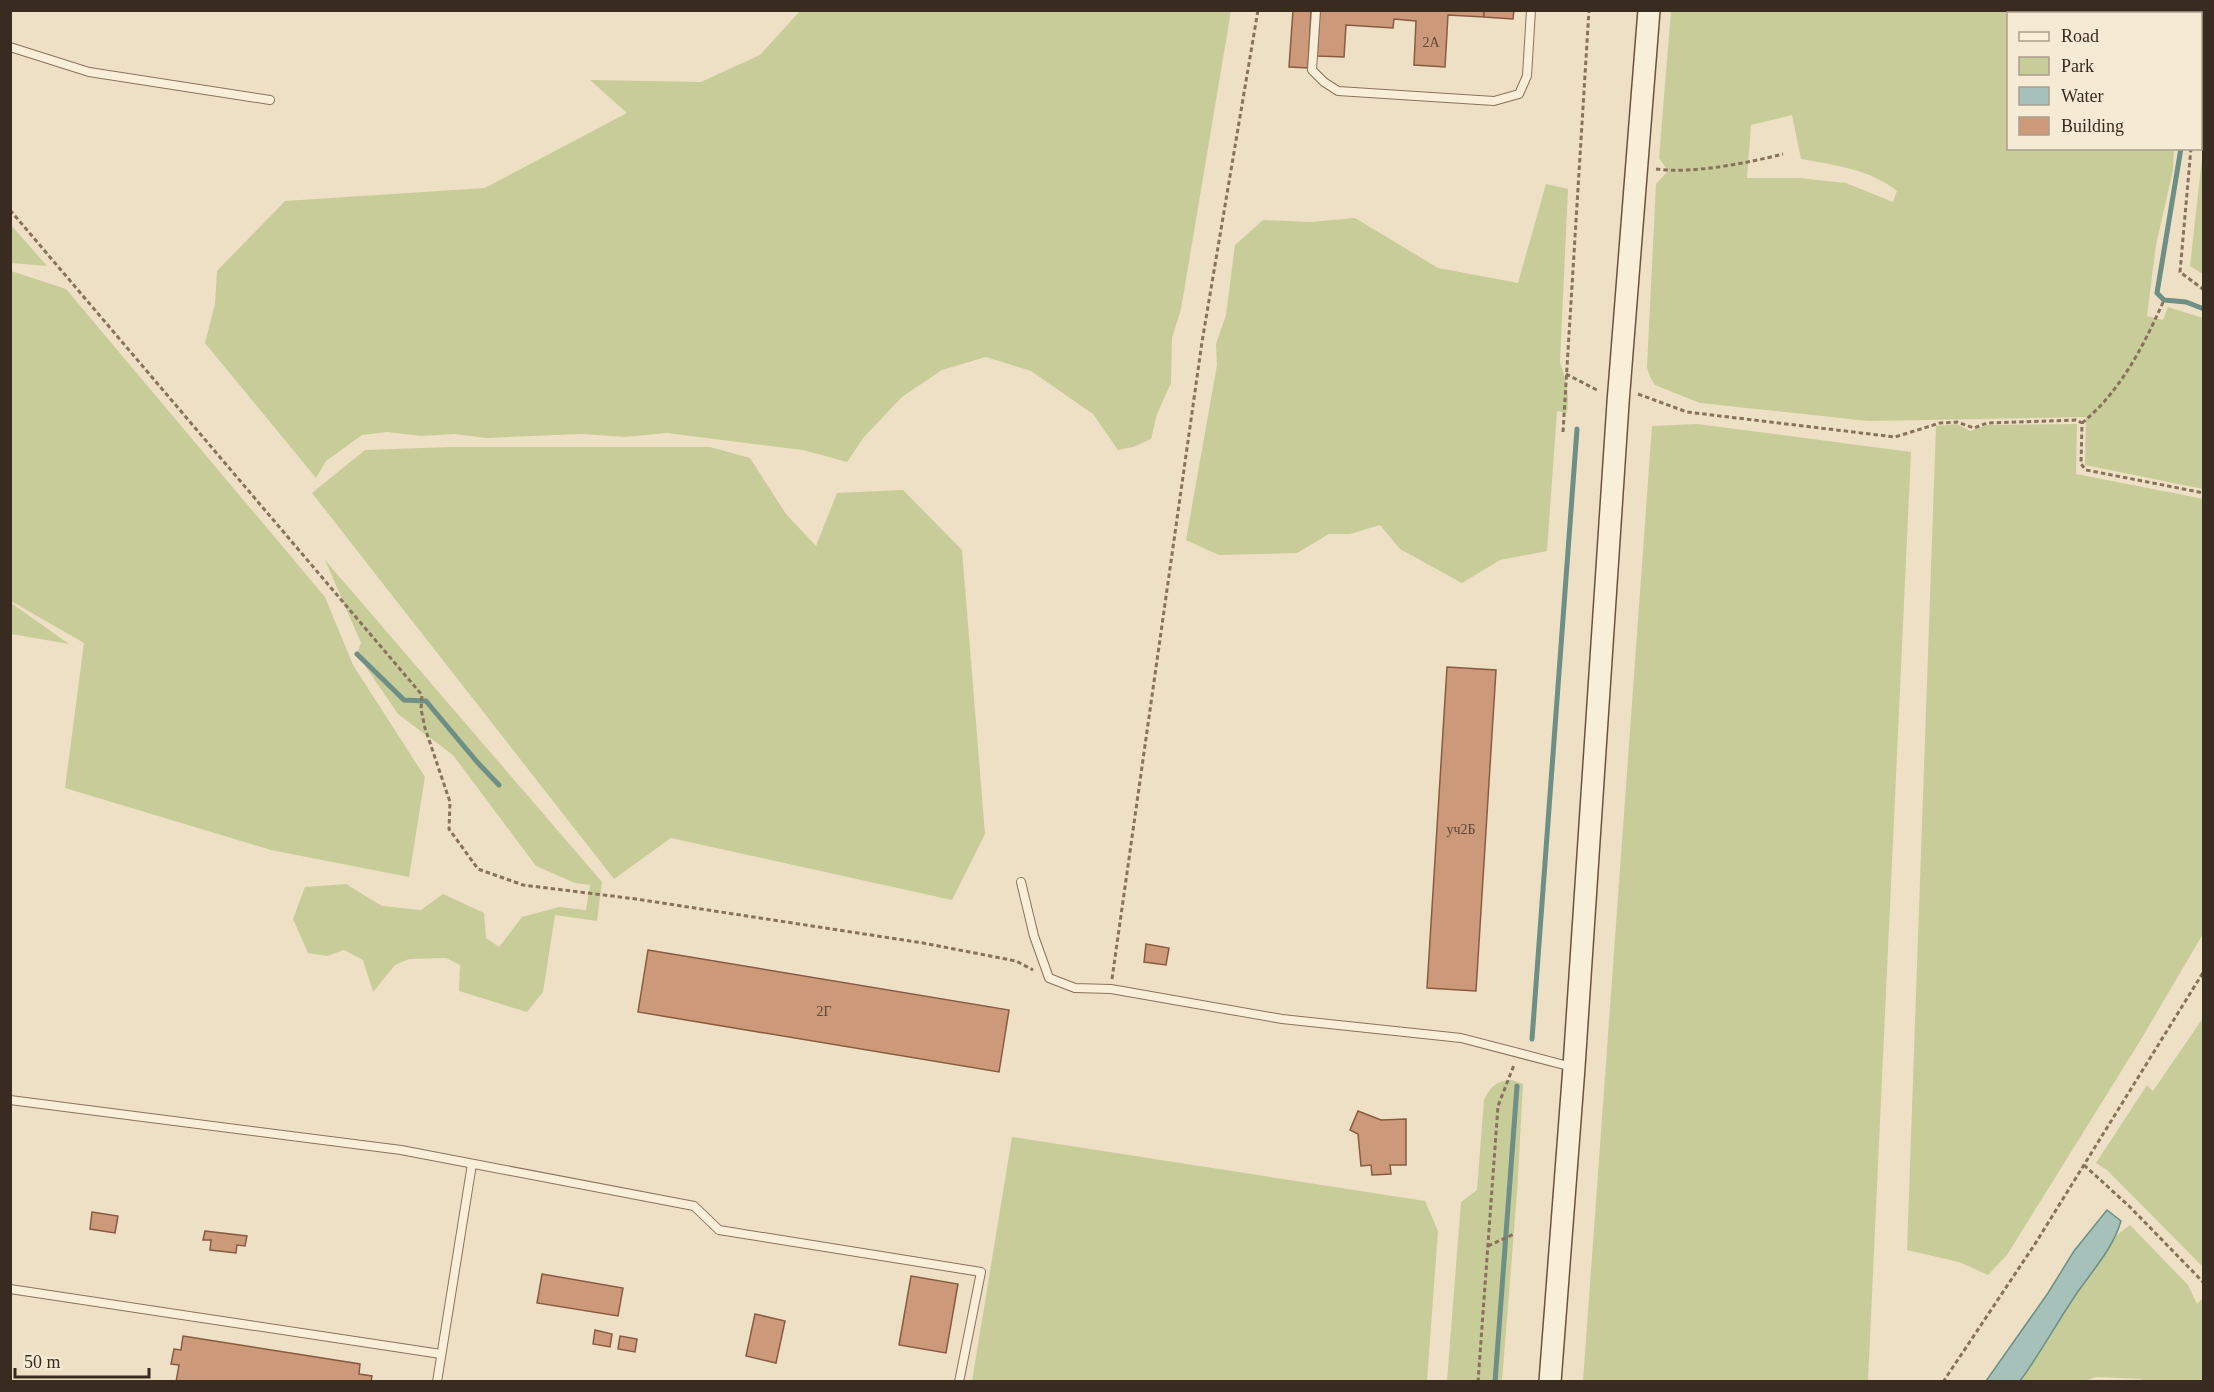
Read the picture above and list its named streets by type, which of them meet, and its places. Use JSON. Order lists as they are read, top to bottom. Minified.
{"house_numbers":["2А","уч2Б","2Г"],"legend":["Road","Park","Water","Building"],"scale_bar":"50 m"}
